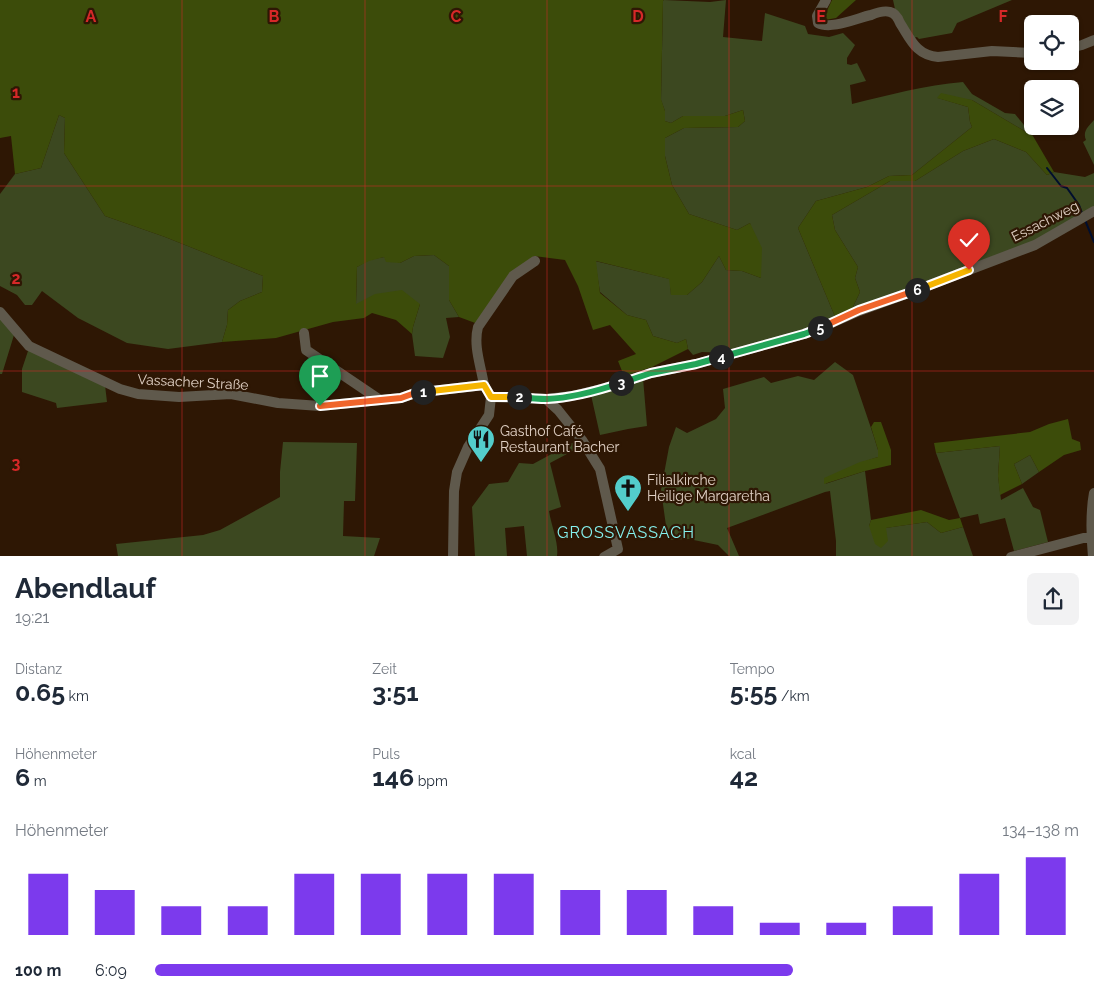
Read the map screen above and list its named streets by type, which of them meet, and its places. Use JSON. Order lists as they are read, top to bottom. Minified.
{"streets":{"street":["Essachweg","Vassacher Straße"]},"districts":["GROSSVASSACH"],"places":{"restaurant":["Gasthof Café Restaurant Bacher"],"church":["Filialkirche Heilige Margaretha"]},"page":{"pins":["6","5","4","3","1","2"],"heading":["Abendlauf","19:21"],"stats":[["Distanz","0.65 km"],["Zeit","3:51"],["Tempo","5:55 /km"],["Höhenmeter","6 m"],["Puls","146 bpm"],["kcal","42"]],"chart":["Höhenmeter","134–138 m"],"list":[{"name":"100 m","note":"6:09"}]},"grid":{"columns":["A","B","C","D","E","F"],"rows":["1","2","3"]}}
